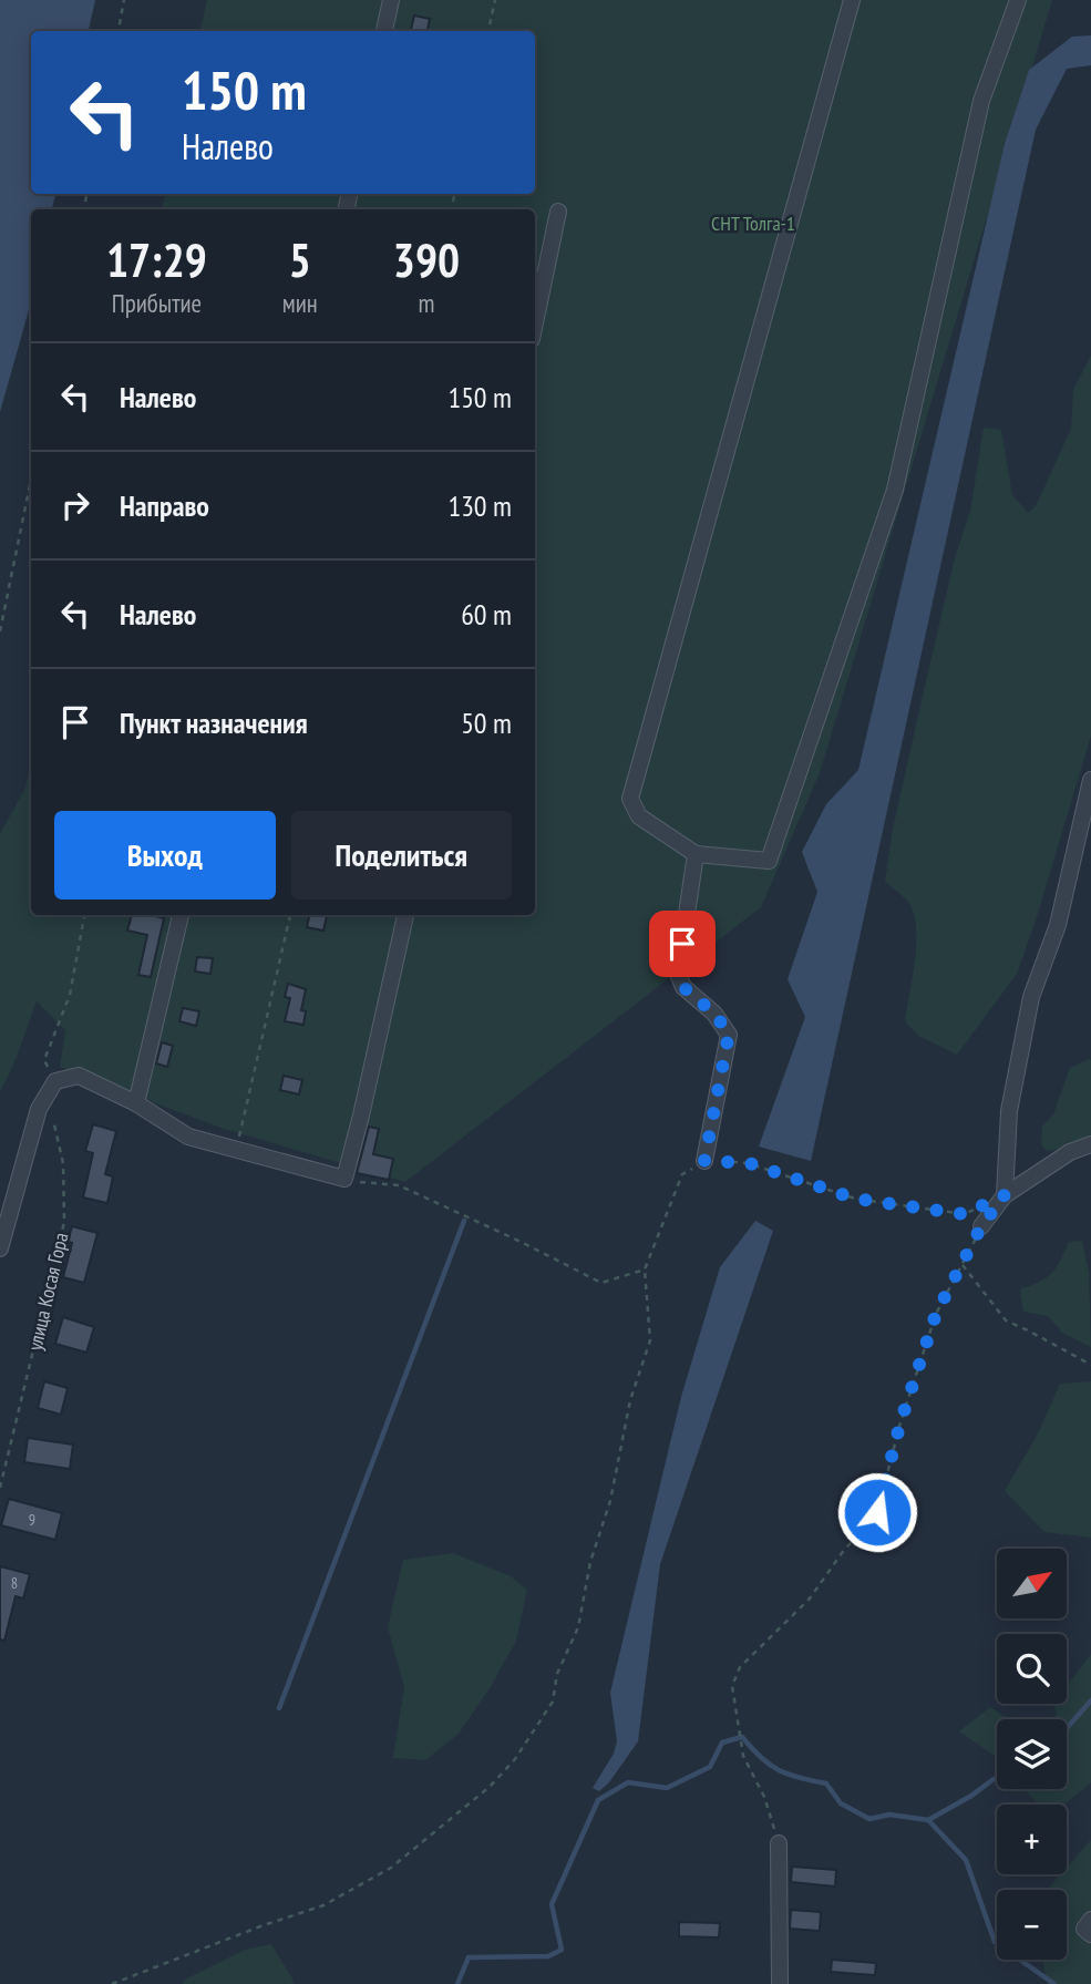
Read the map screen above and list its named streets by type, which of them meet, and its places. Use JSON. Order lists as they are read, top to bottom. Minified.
{"streets":{"path":["улица Косая Гора"]},"parks":["СНТ Толга-1"],"house_numbers":["9","8"],"north":"top right","page":{"turn":["150 m","Налево"],"eta":["17:29","Прибытие","5","мин","390","m"],"list":[{"name":"Налево","value":"150 m"},{"name":"Направо","value":"130 m"},{"name":"Налево","value":"60 m"},{"name":"Пункт назначения","value":"50 m"}],"buttons":["Выход","Поделиться"],"map_buttons":["+","−"]}}
